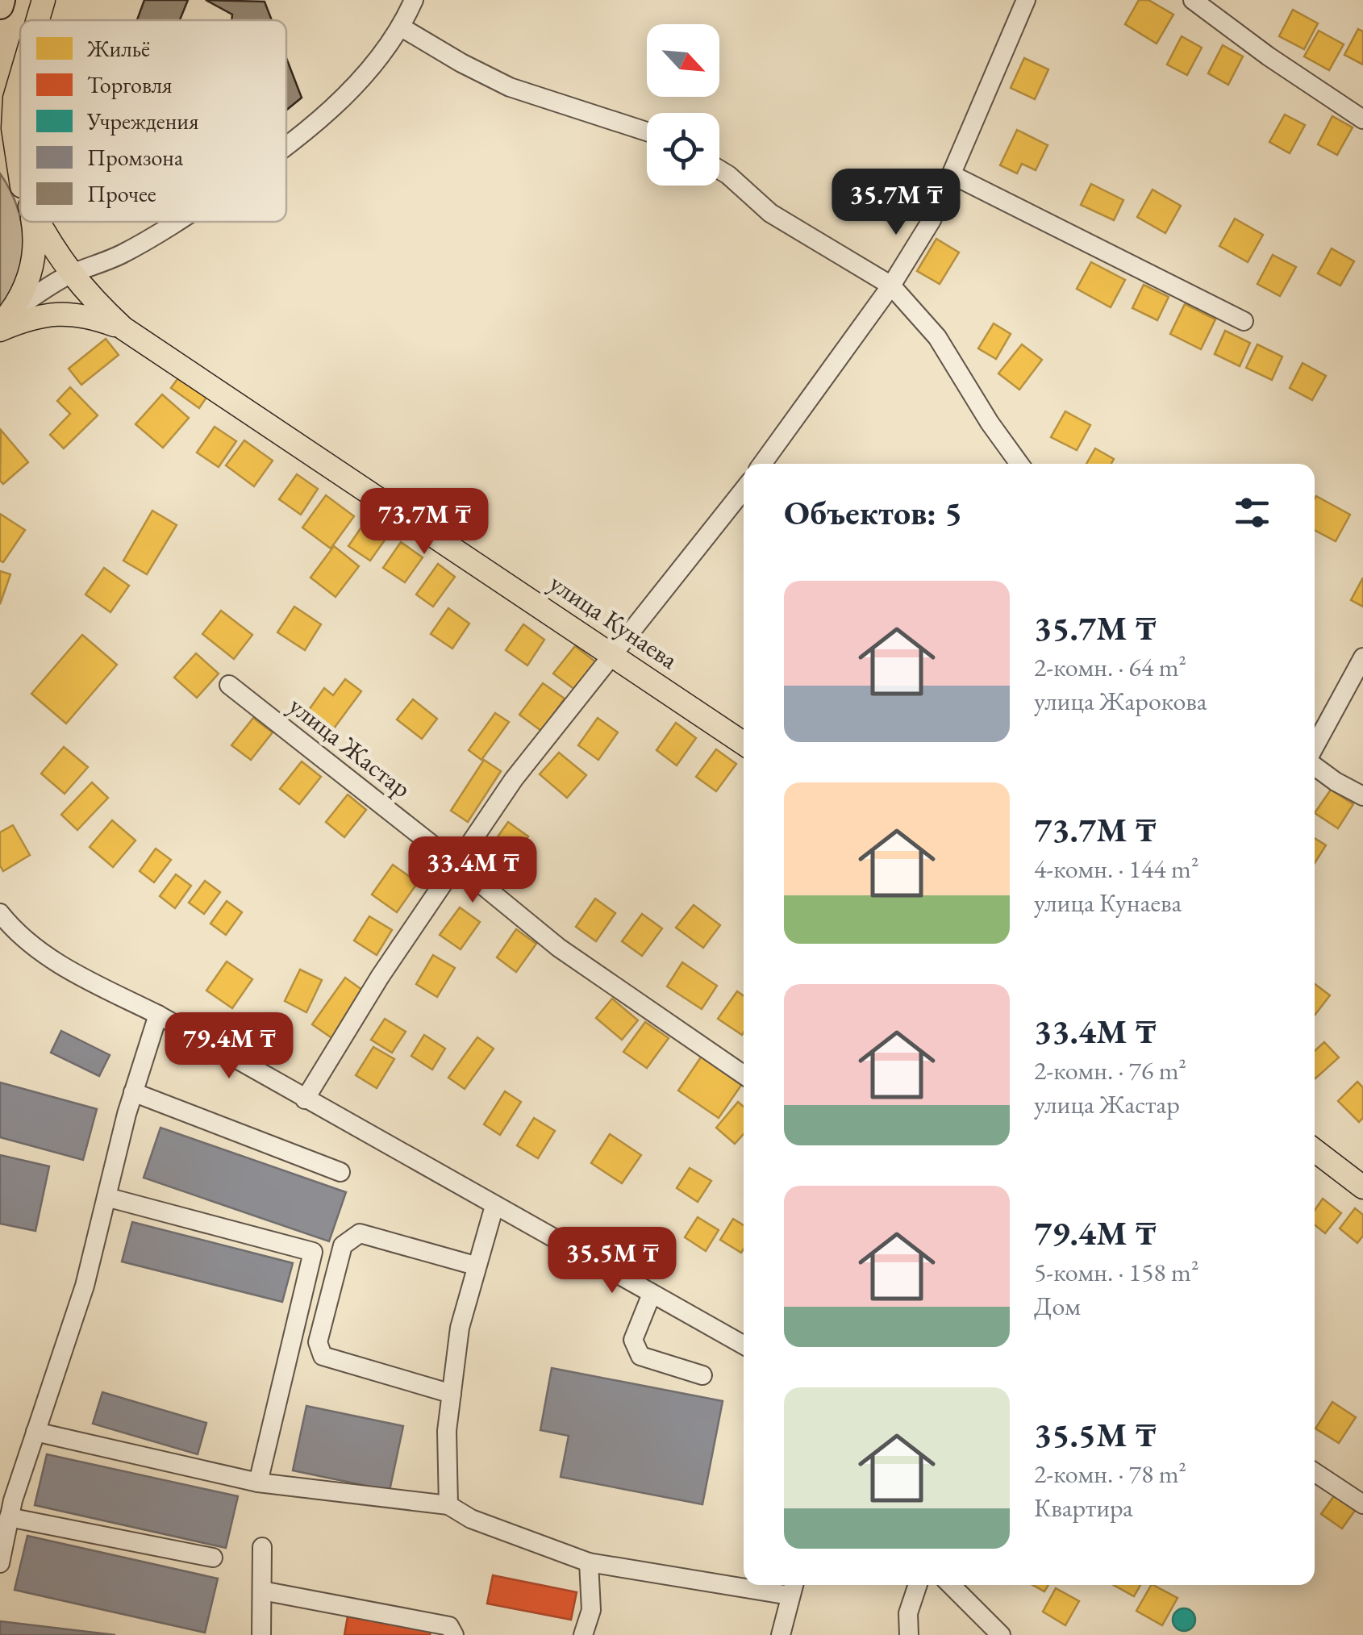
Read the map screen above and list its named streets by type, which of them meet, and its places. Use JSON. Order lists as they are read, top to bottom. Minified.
{"streets":{"main road":["улица Кунаева"],"street":["улица Жастар"]},"legend":["Жильё","Торговля","Учреждения","Промзона","Прочее"],"north":"bottom right","page":{"price":["35.7M ₸","73.7M ₸","33.4M ₸","79.4M ₸","35.5M ₸"],"heading":"Объектов: 5","list":[{"name":"35.7M ₸","note":"2-комн. · 64 m² · улица Жарокова"},{"name":"73.7M ₸","note":"4-комн. · 144 m² · улица Кунаева"},{"name":"33.4M ₸","note":"2-комн. · 76 m² · улица Жастар"},{"name":"79.4M ₸","note":"5-комн. · 158 m² · Дом"},{"name":"35.5M ₸","note":"2-комн. · 78 m² · Квартира"}]}}
